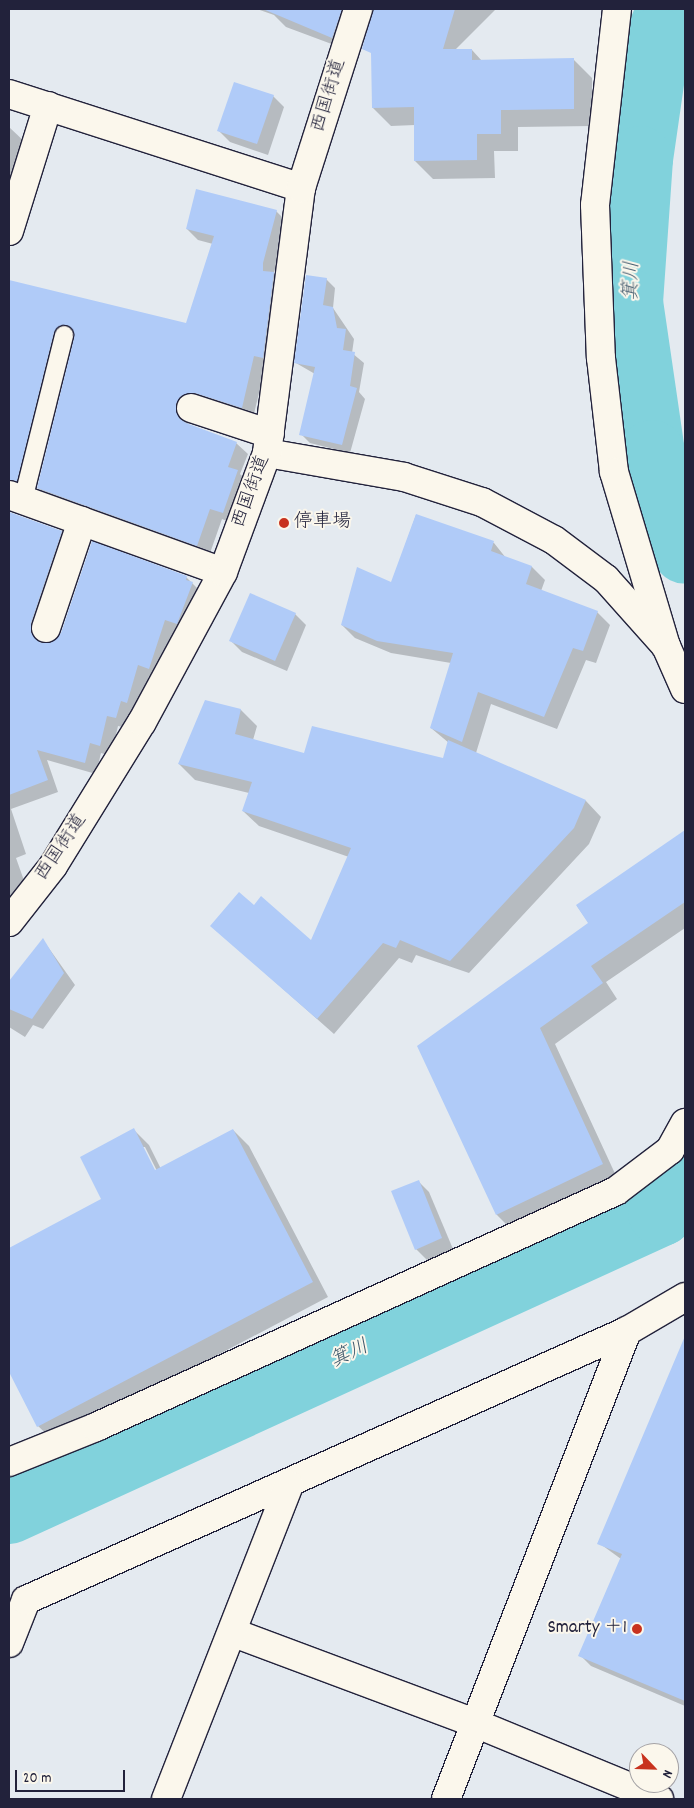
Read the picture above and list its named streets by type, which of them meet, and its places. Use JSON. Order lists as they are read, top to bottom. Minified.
{"streets":{"street":["西国街道"]},"water":["箕川"],"places":["停車場","Smarty ＋1"],"scale_bar":"20 m","north":"bottom right"}
